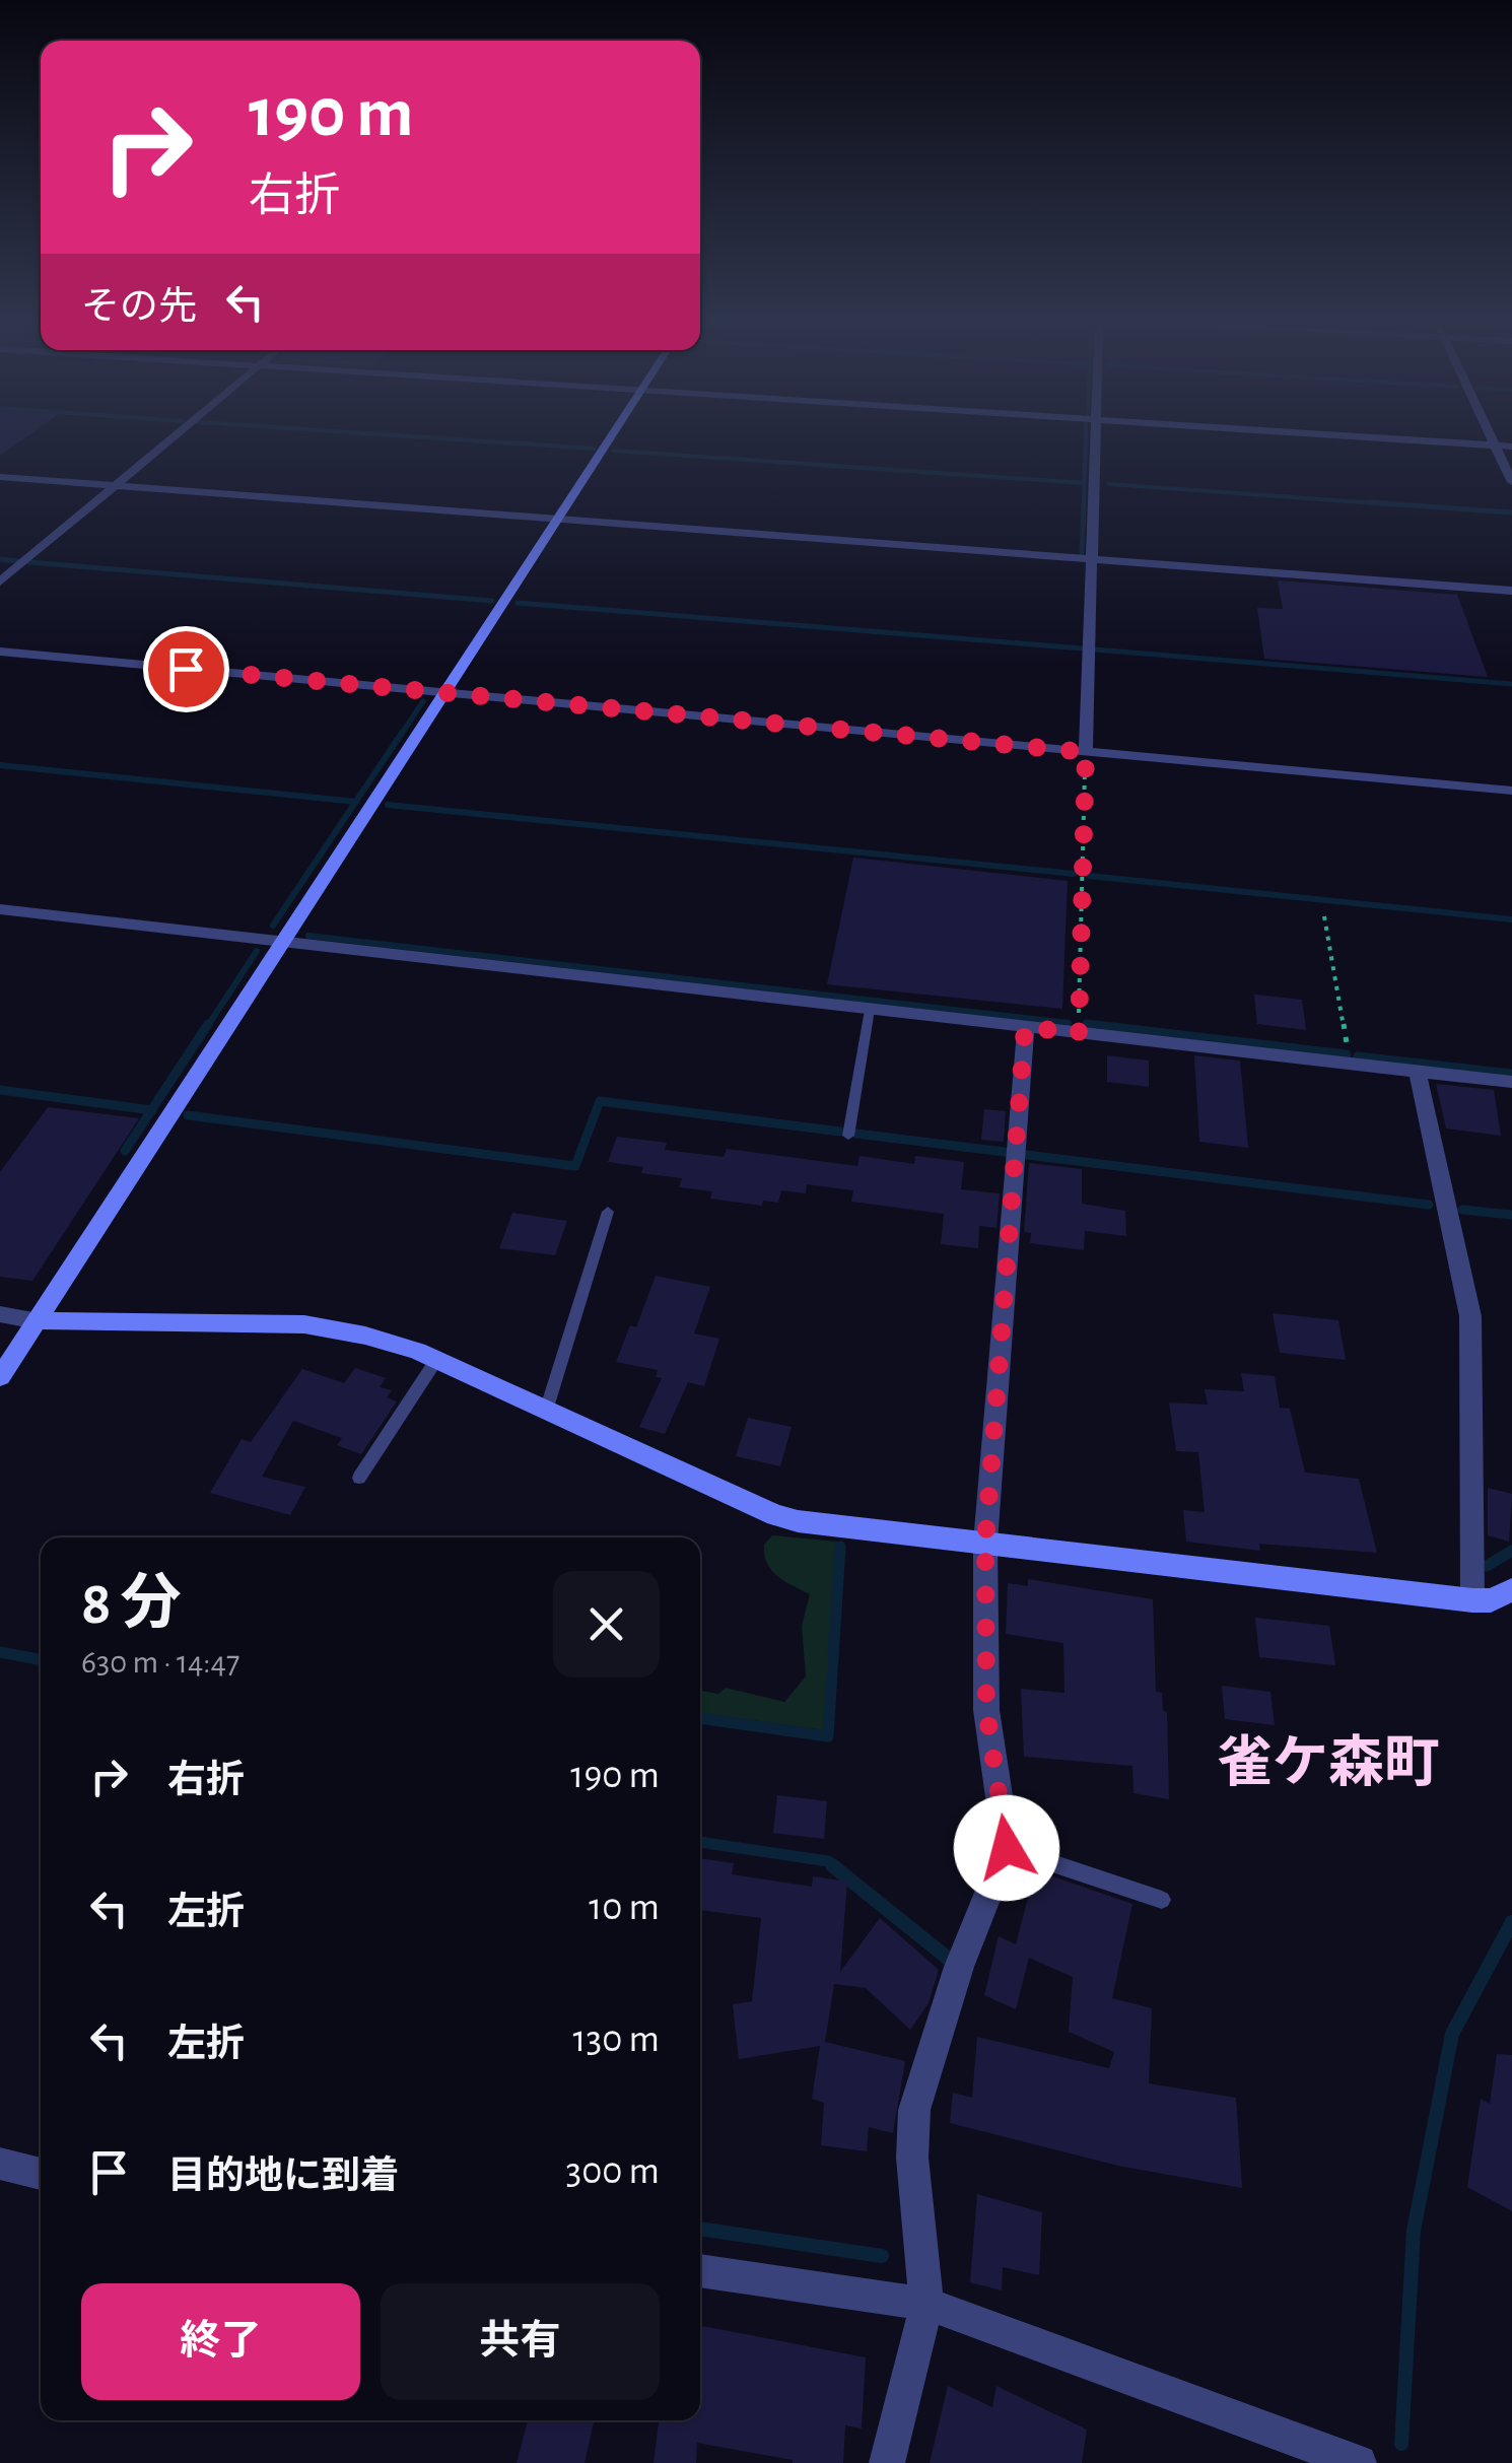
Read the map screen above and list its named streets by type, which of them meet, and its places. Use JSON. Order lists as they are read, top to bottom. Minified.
{"districts":["雀ケ森町"],"page":{"turn":["190 m","右折"],"then":"その先","heading":["8 分","630 m · 14:47"],"list":[{"name":"右折","value":"190 m"},{"name":"左折","value":"10 m"},{"name":"左折","value":"130 m"},{"name":"目的地に到着","value":"300 m"}],"buttons":["終了","共有"]}}
